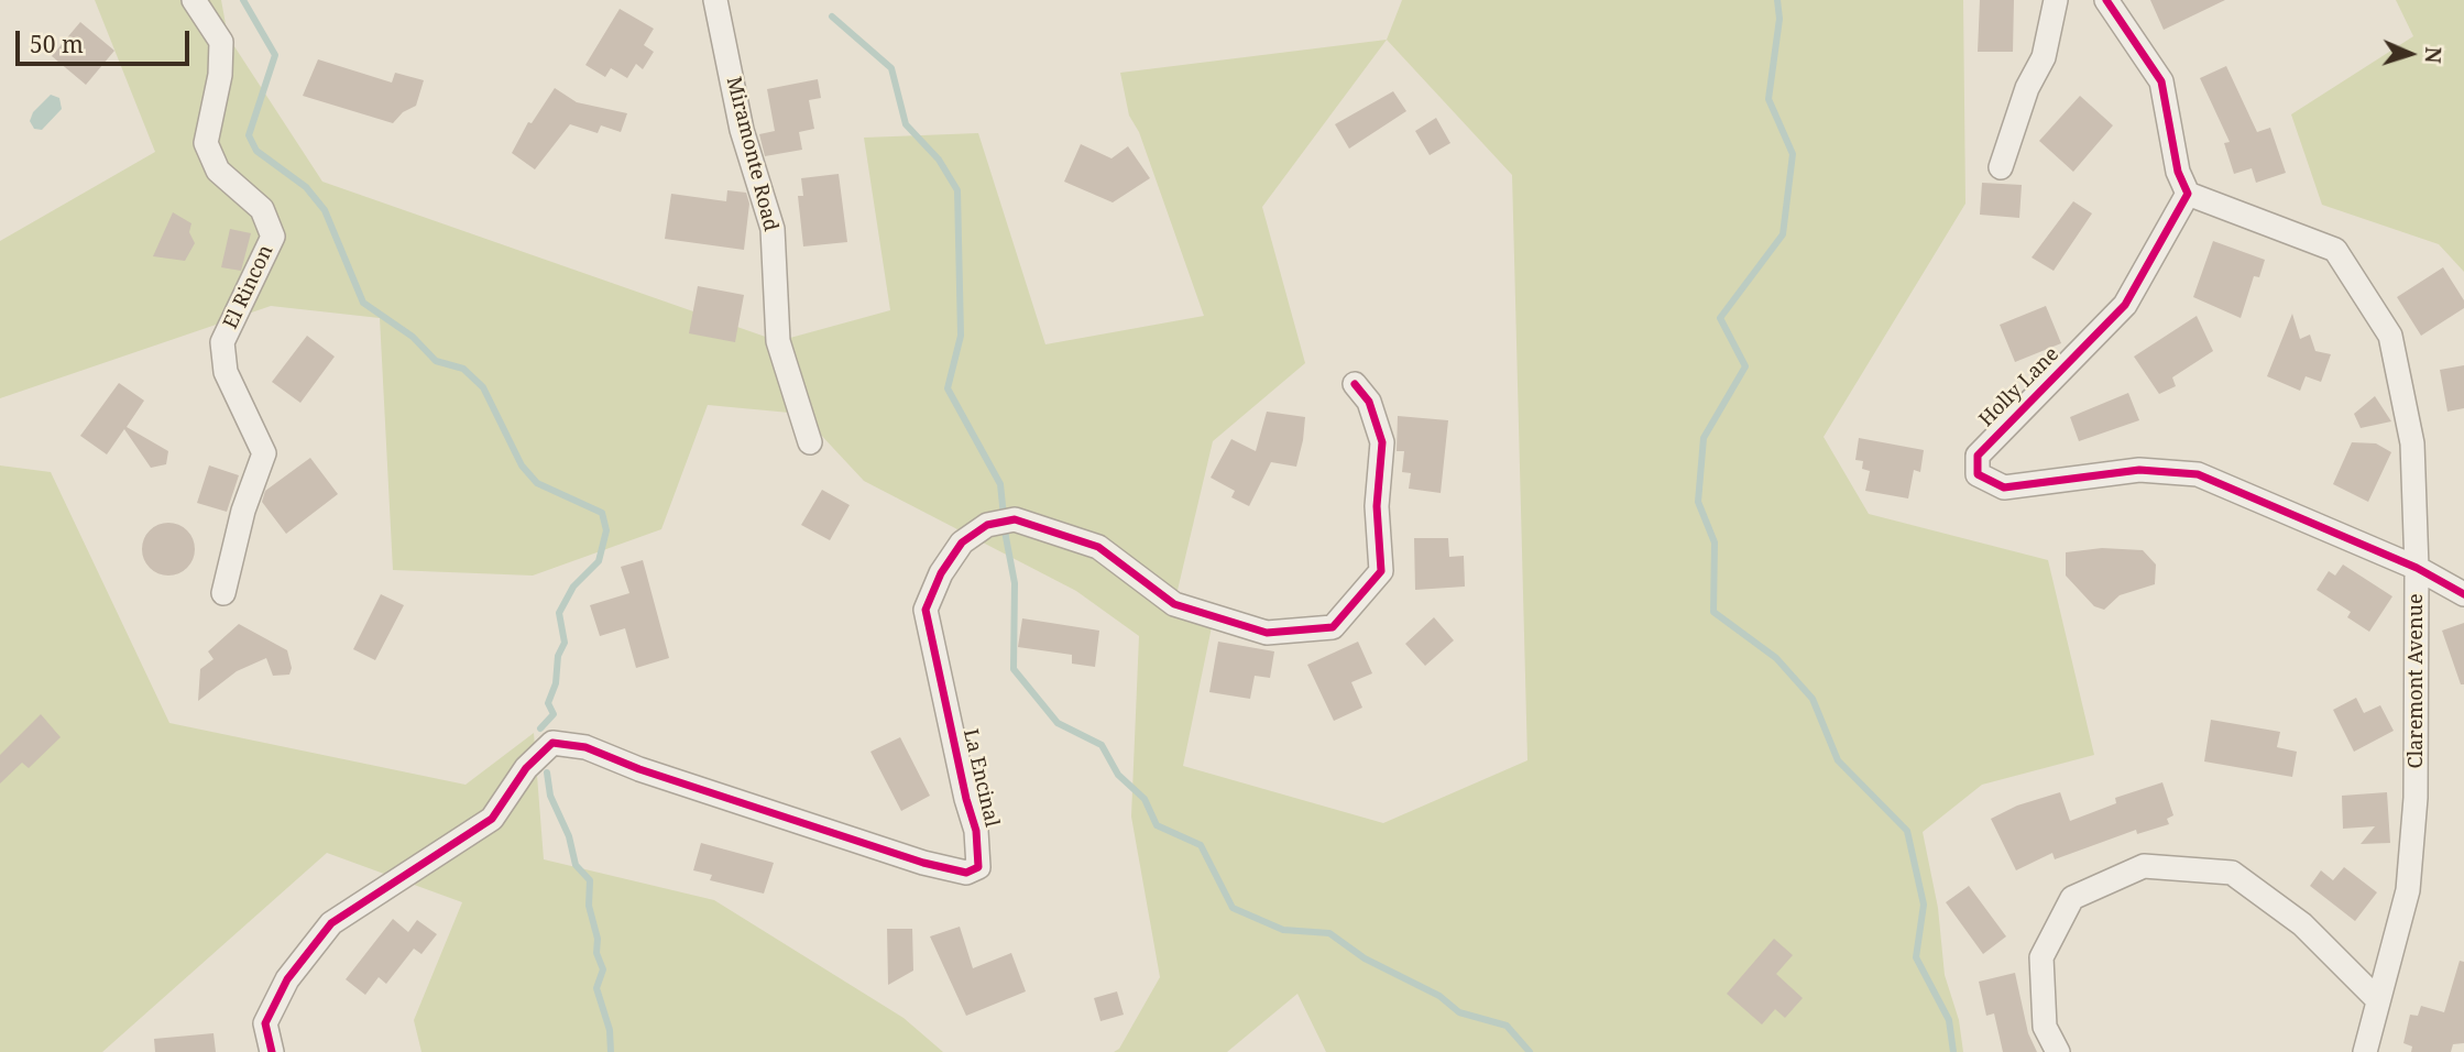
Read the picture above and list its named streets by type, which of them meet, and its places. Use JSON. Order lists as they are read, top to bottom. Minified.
{"streets":{"street":["Miramonte Road","El Rincon","Holly Lane","Claremont Avenue","La Encinal"]},"crossings":[["Holly Lane","Claremont Avenue"]],"scale_bar":"50 m","north":"right"}
